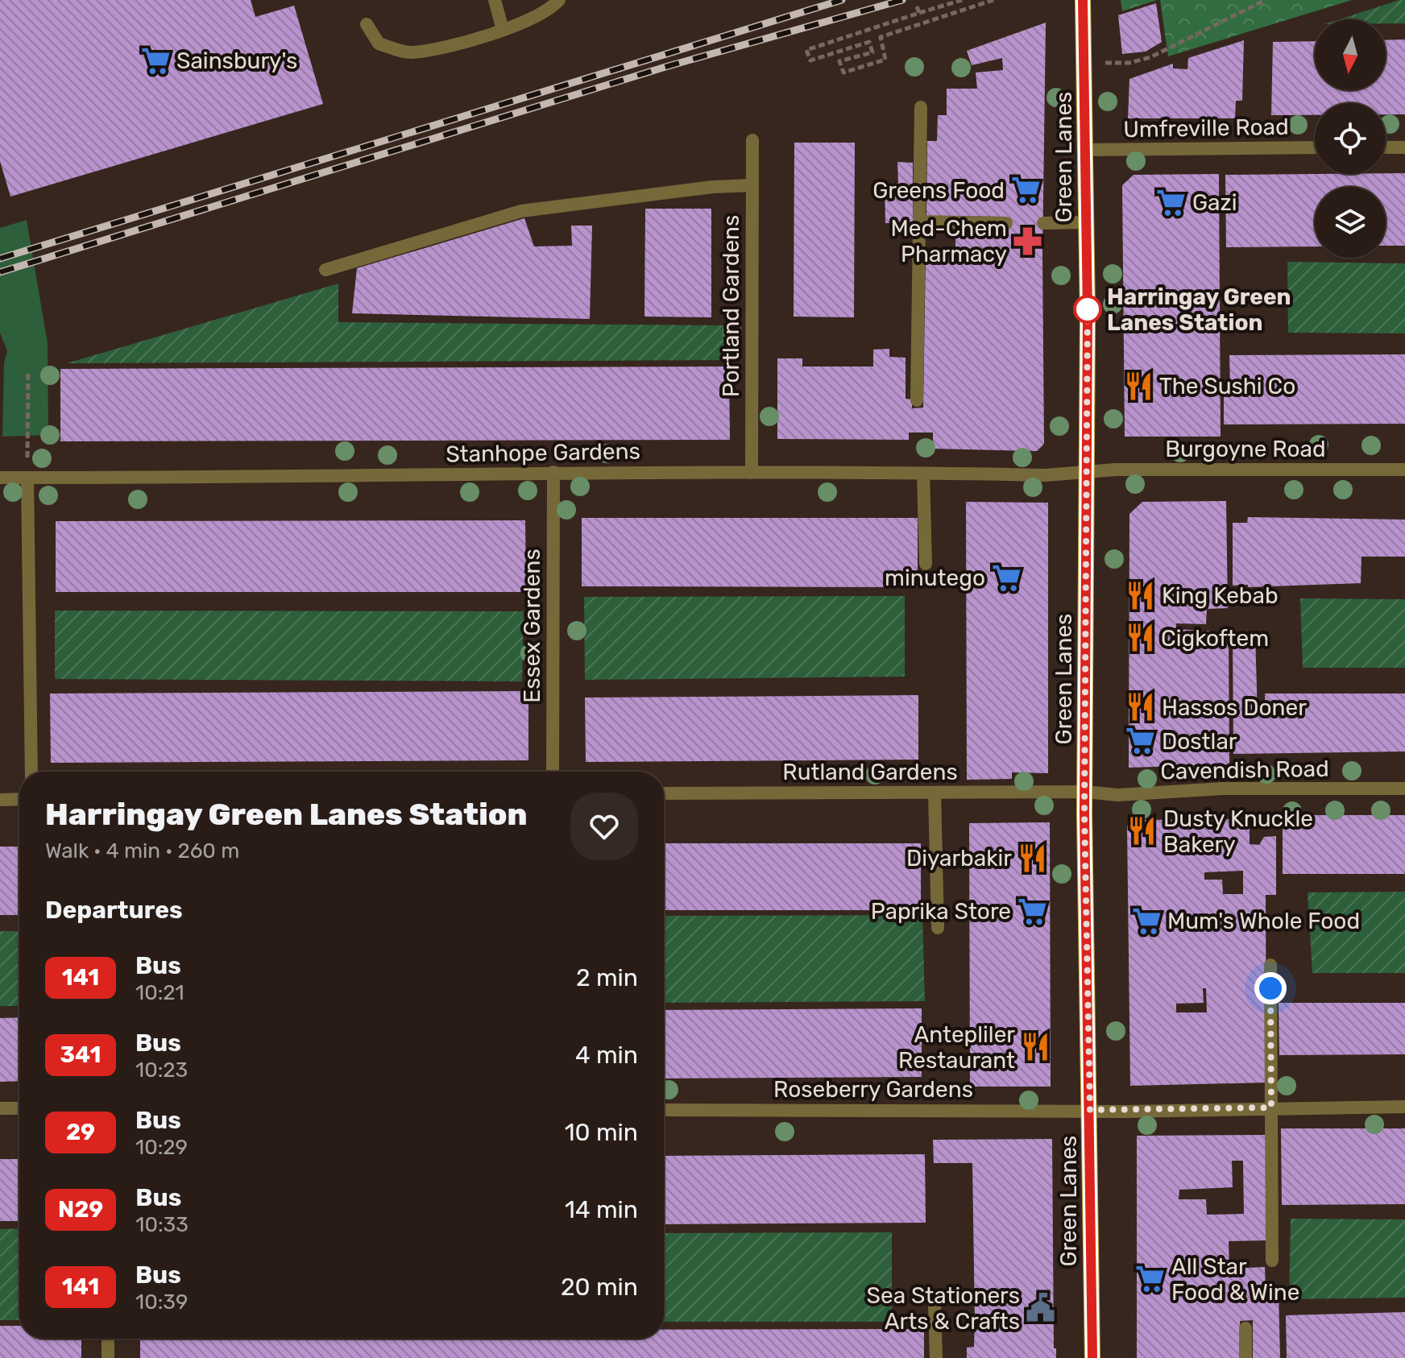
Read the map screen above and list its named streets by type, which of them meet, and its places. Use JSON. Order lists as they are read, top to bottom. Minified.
{"streets":{"main road":["Green Lanes"],"street":["Umfreville Road","Portland Gardens","Burgoyne Road","Stanhope Gardens","Essex Gardens","Cavendish Road","Rutland Gardens","Roseberry Gardens"]},"crossings":[["Umfreville Road","Green Lanes"],["Green Lanes","Burgoyne Road"],["Green Lanes","Stanhope Gardens"],["Green Lanes","Cavendish Road"],["Green Lanes","Rutland Gardens"],["Green Lanes","Roseberry Gardens"],["Portland Gardens","Stanhope Gardens"],["Burgoyne Road","Stanhope Gardens"],["Stanhope Gardens","Essex Gardens"],["Cavendish Road","Rutland Gardens"]],"places":{"supermarket":["Sainsbury's","Greens Food","Gazi","minutego","Dostlar","Paprika Store","Mum's Whole Food","All Star Food & Wine"],"pharmacy":["Med-Chem Pharmacy"],"other":["Harringay Green Lanes Station"],"restaurant":["The Sushi Co","King Kebab","Cigkoftem","Hassos Doner","Dusty Knuckle Bakery","Diyarbakir","Antepliler Restaurant"],"public building":["Sea Stationers Arts & Crafts"]},"lines":["bus line 141"],"north":"bottom","page":{"heading":[["Harringay Green Lanes Station","Walk · 4 min · 260 m"],"Departures"],"list":[{"mark":"141","name":"Bus","note":"10:21","value":"2 min"},{"mark":"341","name":"Bus","note":"10:23","value":"4 min"},{"mark":"29","name":"Bus","note":"10:29","value":"10 min"},{"mark":"N29","name":"Bus","note":"10:33","value":"14 min"},{"mark":"141","name":"Bus","note":"10:39","value":"20 min"}]}}
